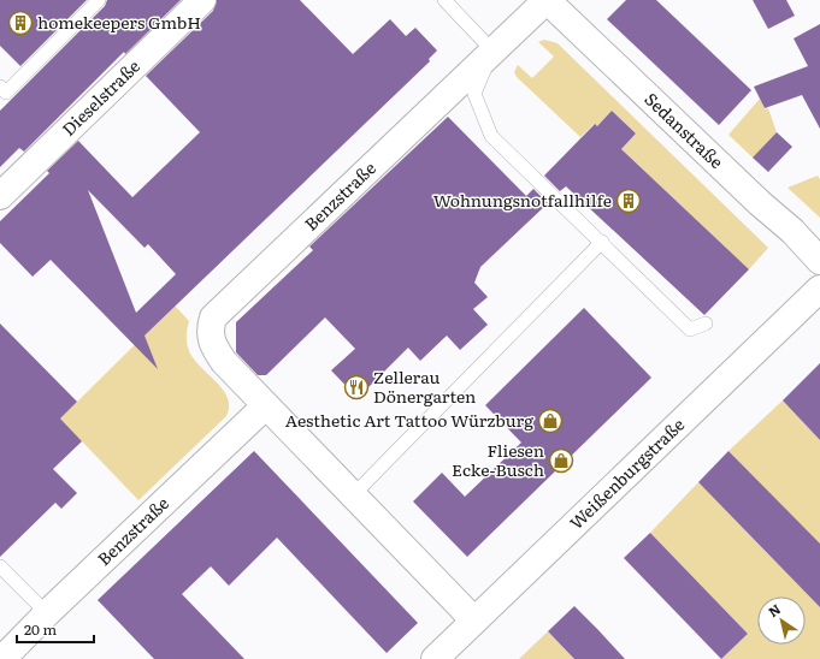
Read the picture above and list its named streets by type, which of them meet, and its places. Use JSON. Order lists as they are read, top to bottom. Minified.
{"streets":{"street":["Dieselstraße","Sedanstraße","Benzstraße","Weißenburgstraße"]},"crossings":[["Sedanstraße","Benzstraße"],["Benzstraße","Weißenburgstraße"]],"places":{"building":["homekeepers GmbH","Wohnungsnotfallhilfe"],"restaurant":["Zellerau Dönergarten"],"shop":["Aesthetic Art Tattoo Würzburg","Fliesen Ecke-Busch"]},"scale_bar":"20 m","north":"top left"}
